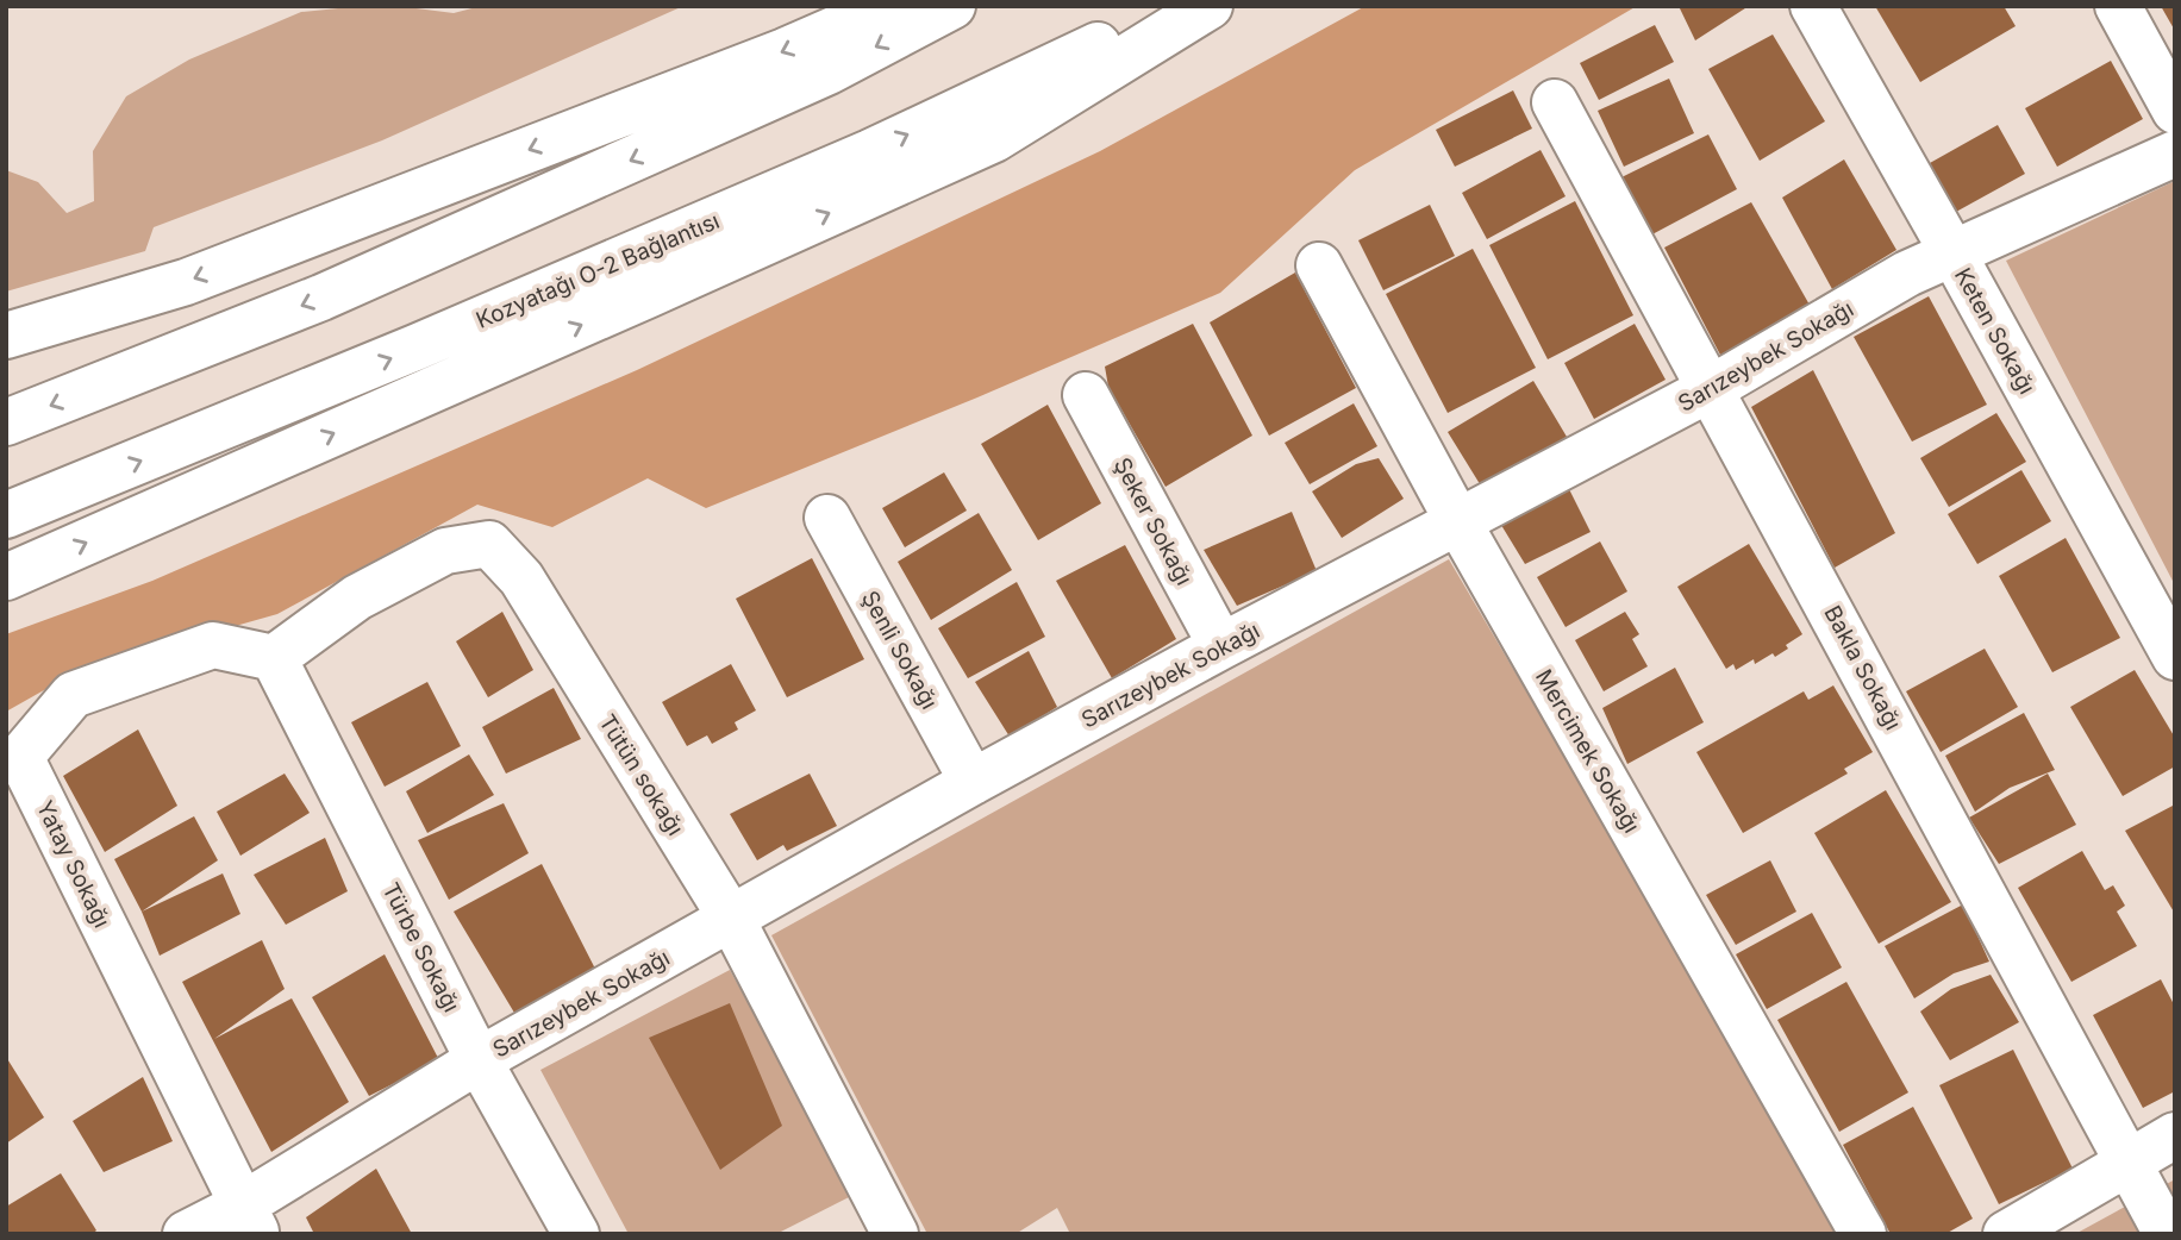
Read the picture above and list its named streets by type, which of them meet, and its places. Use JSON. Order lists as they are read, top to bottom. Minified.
{"streets":{"main road":["Kozyatağı O-2 Bağlantısı","Keten Sokağı","Sarızeybek Sokağı","Şeker Sokağı","Şenli Sokağı","Bakla Sokağı","Mercimek Sokağı","Tütün sokağı","Yatay Sokağı","Türbe Sokağı"]},"crossings":[["Keten Sokağı","Sarızeybek Sokağı"],["Sarızeybek Sokağı","Şeker Sokağı"],["Sarızeybek Sokağı","Şenli Sokağı"],["Sarızeybek Sokağı","Bakla Sokağı"],["Sarızeybek Sokağı","Mercimek Sokağı"],["Sarızeybek Sokağı","Tütün sokağı"],["Sarızeybek Sokağı","Yatay Sokağı"],["Sarızeybek Sokağı","Türbe Sokağı"],["Tütün sokağı","Yatay Sokağı"],["Tütün sokağı","Türbe Sokağı"],["Yatay Sokağı","Türbe Sokağı"]]}
